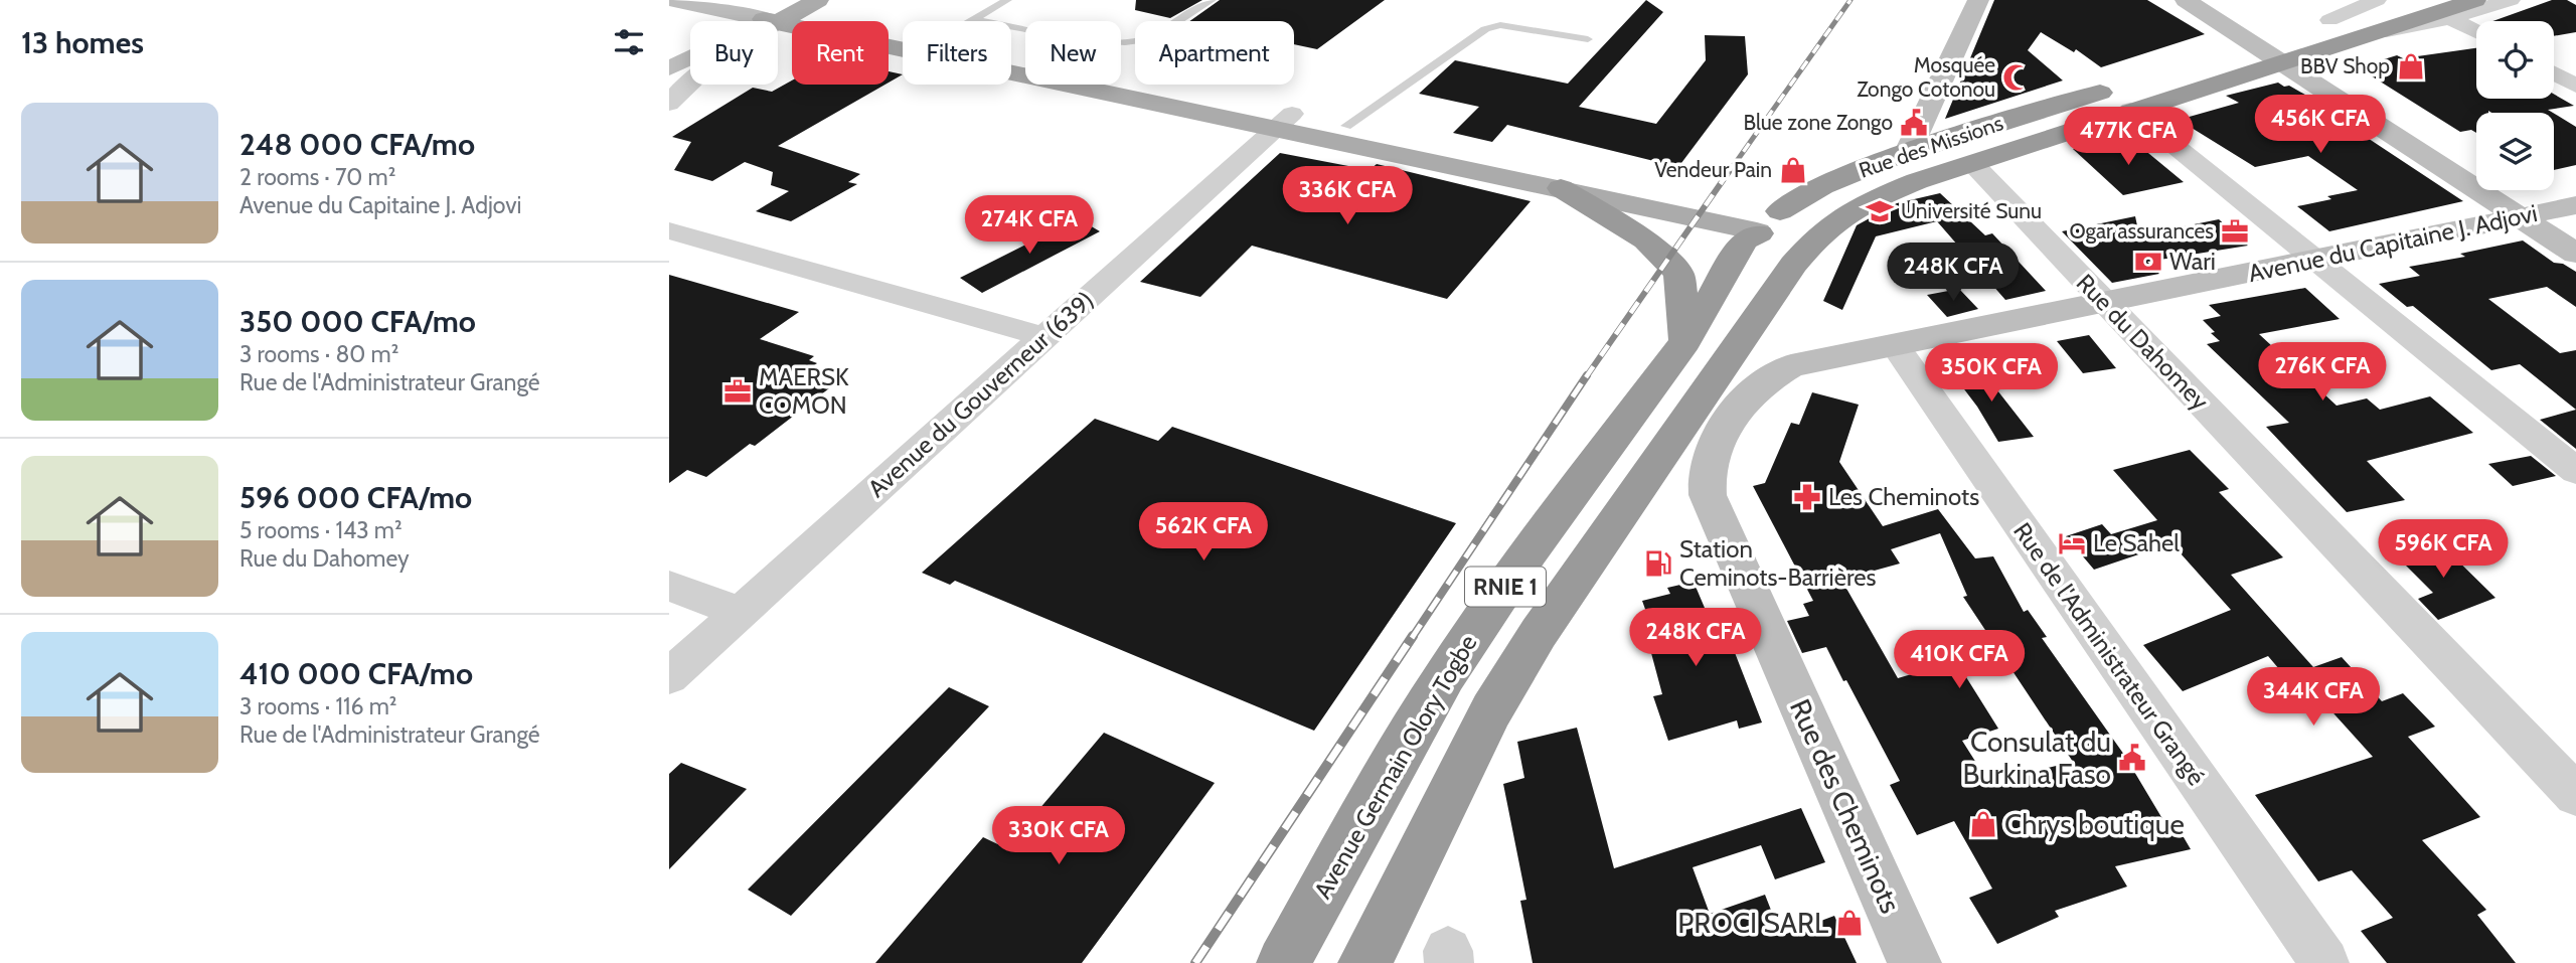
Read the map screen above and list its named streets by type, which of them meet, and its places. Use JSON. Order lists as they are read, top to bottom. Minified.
{"streets":{"highway":["Rue des Missions","RNIE 1","Avenue Germain Olory Togbe"],"street":["Avenue du Capitaine J. Adjovi","Rue du Dahomey","Avenue du Gouverneur (639)","Rue de l'Administrateur Grangé","Rue des Cheminots"]},"crossings":[["Rue des Missions","Rue du Dahomey"],["Rue des Missions","RNIE 1"],["Rue des Missions","Avenue Germain Olory Togbe"],["Avenue du Capitaine J. Adjovi","Rue du Dahomey"],["Avenue du Capitaine J. Adjovi","Rue de l'Administrateur Grangé"],["Avenue du Capitaine J. Adjovi","Rue des Cheminots"]],"places":{"shop":["BBV Shop","Vendeur Pain","Chrys boutique","PROCI SARL"],"mosque":["Mosquée Zongo Cotonou"],"public building":["Blue zone Zongo","Consulat du Burkina Faso"],"school or university":["Université Sunu"],"office":["Ogar assurances","MAERSK COMON"],"bank":["Wari"],"pharmacy":["Les Cheminots"],"hotel":["Le Sahel"],"fuel station":["Station Ceminots-Barrières"]},"page":{"heading":"13 homes","chip":["Buy","Rent","Filters","New","Apartment"],"list":[{"name":"248 000 CFA/mo","note":"2 rooms · 70 m² · Avenue du Capitaine J. Adjovi"},{"name":"350 000 CFA/mo","note":"3 rooms · 80 m² · Rue de l'Administrateur Grangé"},{"name":"596 000 CFA/mo","note":"5 rooms · 143 m² · Rue du Dahomey"},{"name":"410 000 CFA/mo","note":"3 rooms · 116 m² · Rue de l'Administrateur Grangé"}],"price":["456K CFA","477K CFA","336K CFA","274K CFA","248K CFA","276K CFA","350K CFA","562K CFA","596K CFA","248K CFA","410K CFA","344K CFA","330K CFA"]}}
